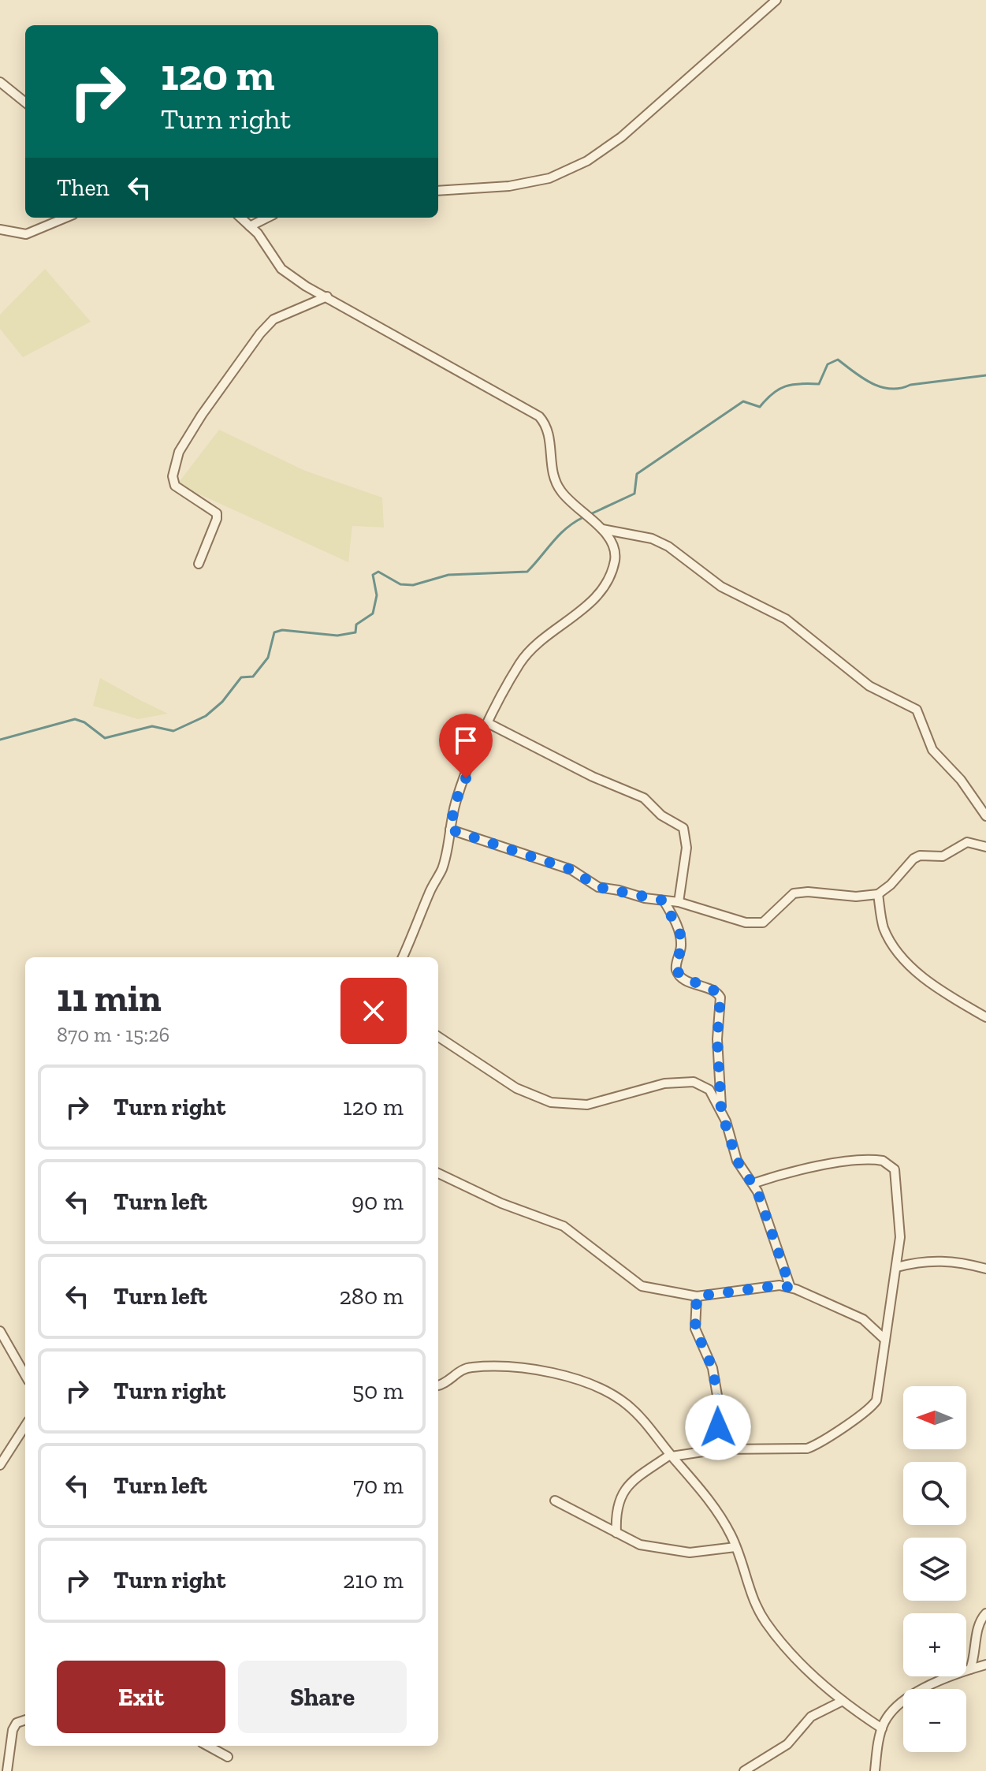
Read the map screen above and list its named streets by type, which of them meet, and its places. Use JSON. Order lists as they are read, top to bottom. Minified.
{"north":"left","page":{"turn":["120 m","Turn right"],"then":"Then","heading":["11 min","870 m · 15:26"],"list":[{"name":"Turn right","value":"120 m"},{"name":"Turn left","value":"90 m"},{"name":"Turn left","value":"280 m"},{"name":"Turn right","value":"50 m"},{"name":"Turn left","value":"70 m"},{"name":"Turn right","value":"210 m"}],"map_buttons":["+","−"],"buttons":["Exit","Share"]}}
